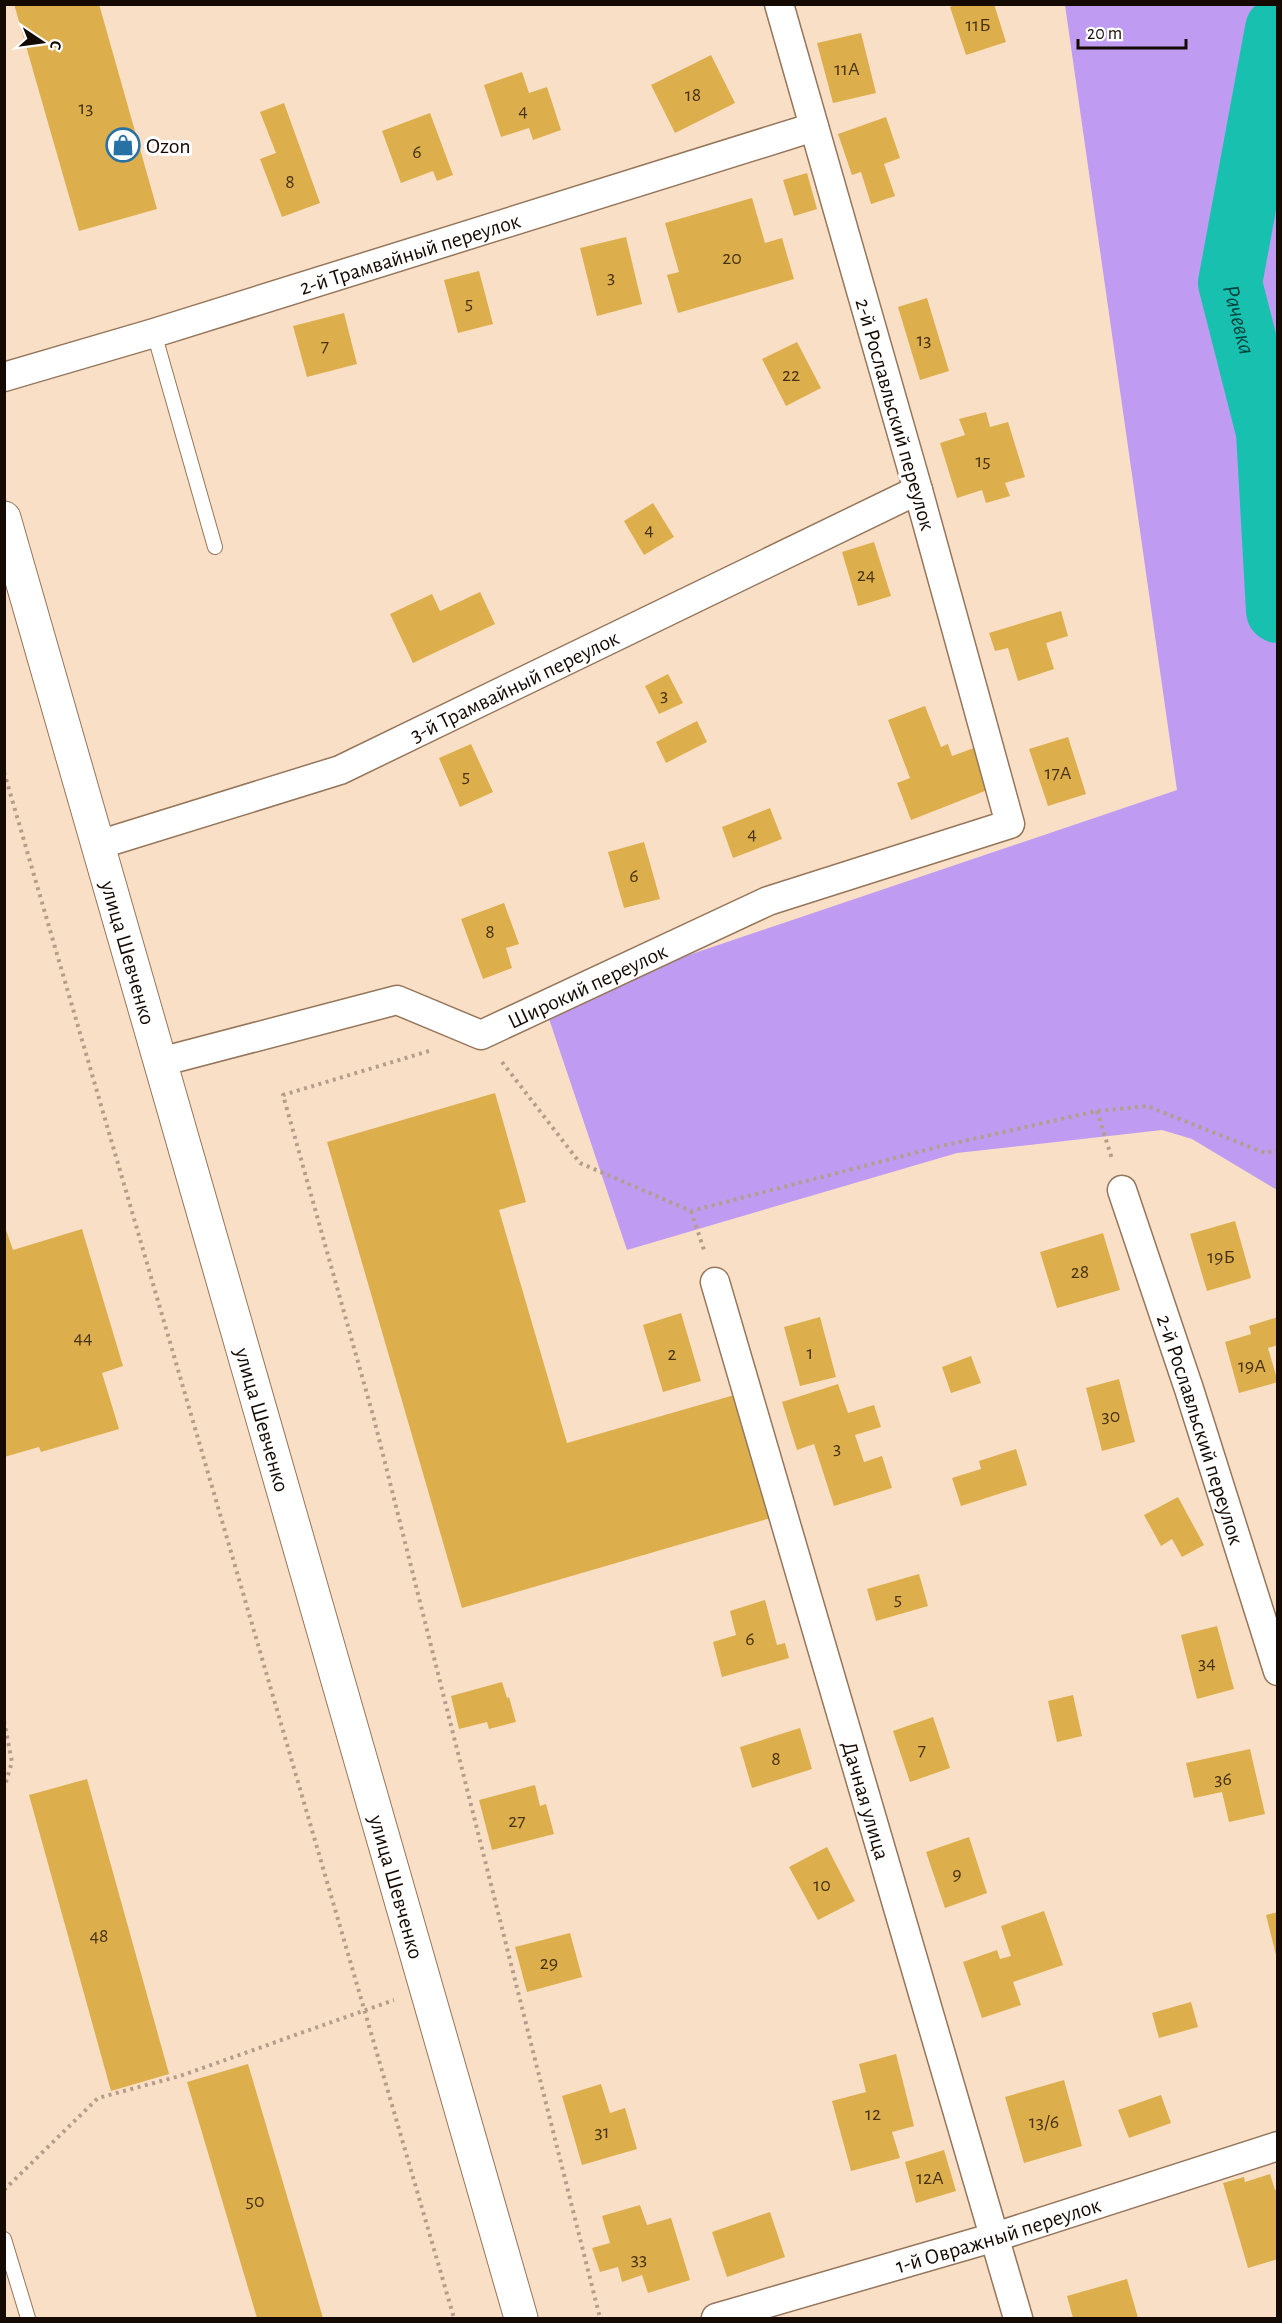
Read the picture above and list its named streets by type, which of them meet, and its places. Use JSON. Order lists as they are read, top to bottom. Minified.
{"streets":{"main road":["улица Шевченко"],"street":["2-й Трамвайный переулок","2-й Рославльский переулок","3-й Трамвайный переулок","Широкий переулок","Дачная улица","1-й Овражный переулок"]},"crossings":[["2-й Трамвайный переулок","2-й Рославльский переулок"],["2-й Рославльский переулок","3-й Трамвайный переулок"],["2-й Рославльский переулок","Широкий переулок"],["3-й Трамвайный переулок","улица Шевченко"],["улица Шевченко","Широкий переулок"],["Дачная улица","1-й Овражный переулок"]],"water":["Рачевка"],"places":{"shop":["Ozon"]},"house_numbers":["11Б","11А","18","13","4","6","8","20","3","5","13","7","22","15","4","24","3","17А","5","4","6","8","19Б","28","44","1","2","19А","30","3","5","6","34","7","8","36","27","9","10","48","29","12","13/6","31","12А","50","33"],"scale_bar":"20 m","north":"right"}
